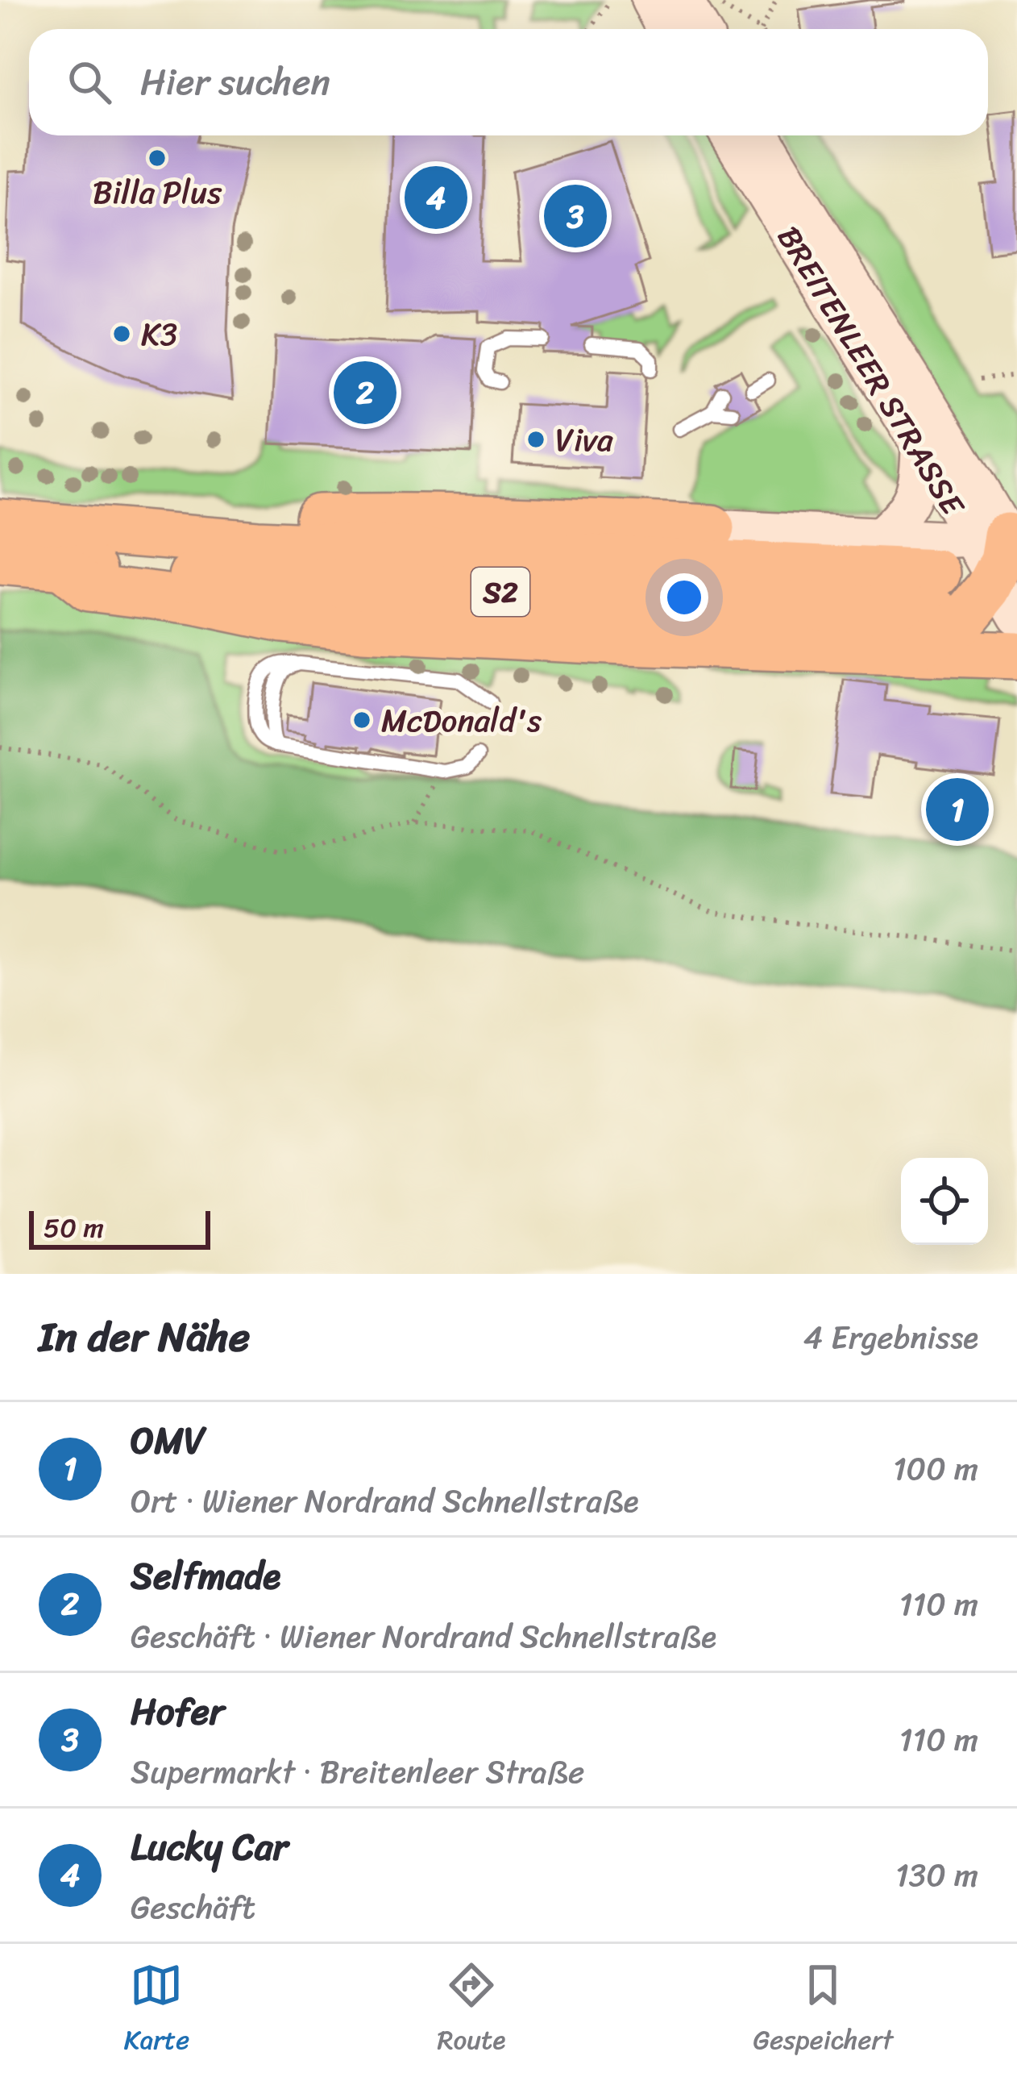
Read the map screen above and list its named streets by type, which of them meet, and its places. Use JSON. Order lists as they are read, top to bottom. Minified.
{"streets":{"highway":["S2"],"main road":["BREITENLEER STRASSE"]},"places":["Billa Plus","K3","Viva","McDonald's"],"scale_bar":"50 m","page":{"search":"Hier suchen","pins":["4","3","2","1"],"scale":"50 m","heading":["In der Nähe","4 Ergebnisse"],"list":[{"mark":"1","name":"OMV","note":"Ort · Wiener Nordrand Schnellstraße","value":"100 m"},{"mark":"2","name":"Selfmade","note":"Geschäft · Wiener Nordrand Schnellstraße","value":"110 m"},{"mark":"3","name":"Hofer","note":"Supermarkt · Breitenleer Straße","value":"110 m"},{"mark":"4","name":"Lucky Car","note":"Geschäft","value":"130 m"}],"nav":["Karte","Route","Gespeichert"]}}
